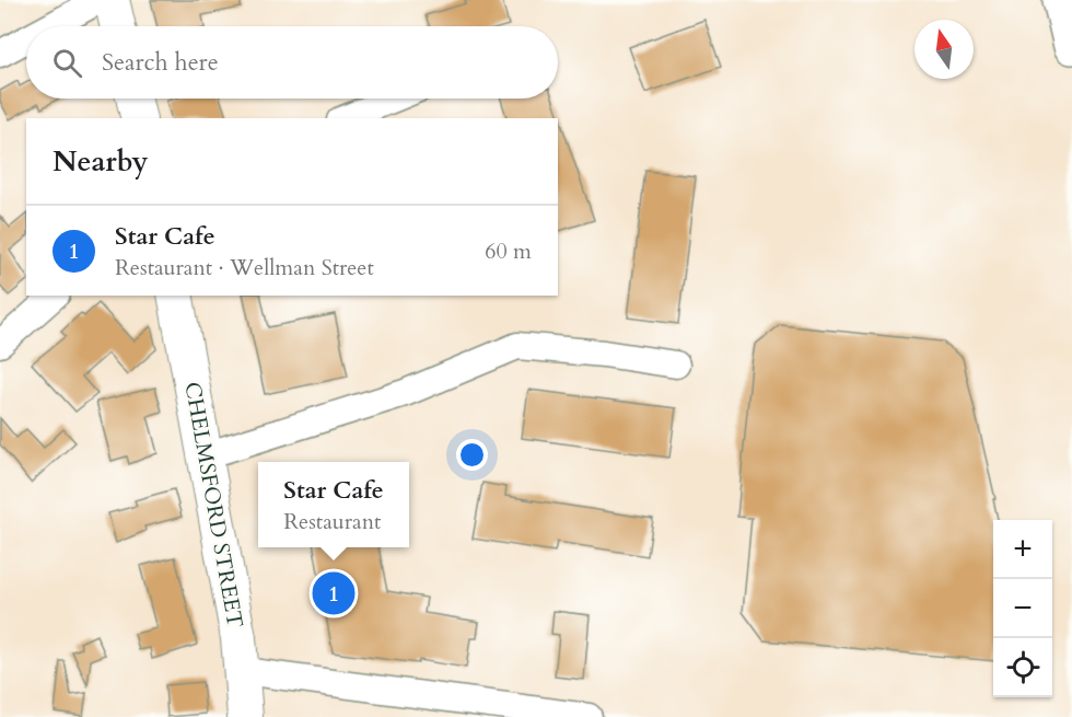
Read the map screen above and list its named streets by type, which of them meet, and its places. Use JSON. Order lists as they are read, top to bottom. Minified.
{"streets":{"main road":["CHELMSFORD STREET"]},"north":"top","page":{"search":"Search here","heading":"Nearby","list":[{"mark":"1","name":"Star Cafe","note":"Restaurant · Wellman Street","value":"60 m"}],"popup":["Star Cafe","Restaurant"],"map_buttons":["+","−"],"pins":"1"}}
